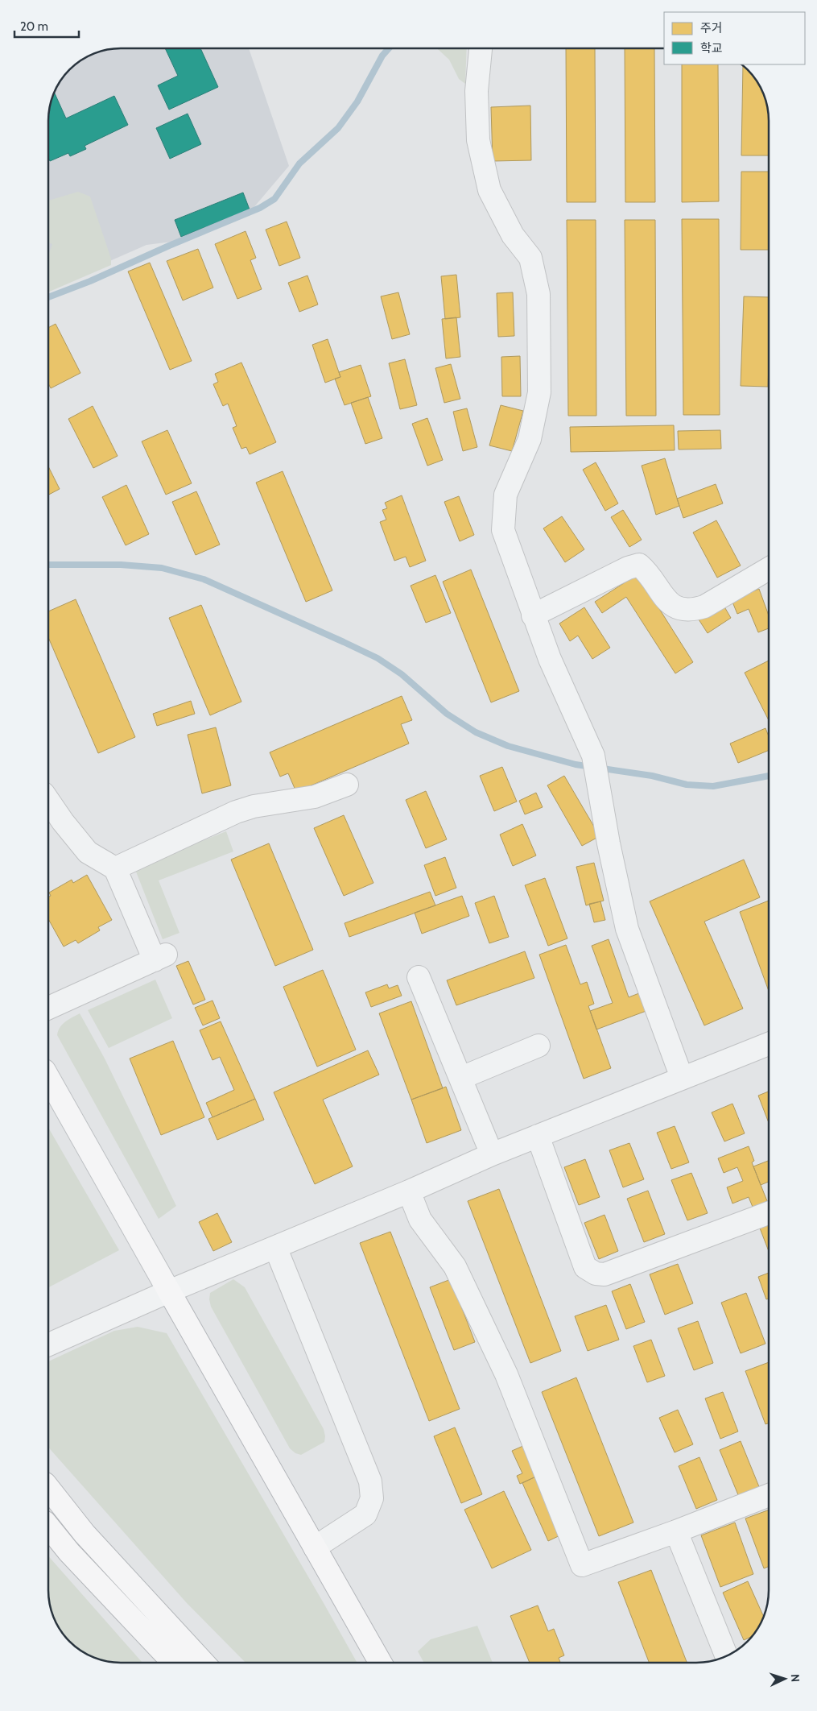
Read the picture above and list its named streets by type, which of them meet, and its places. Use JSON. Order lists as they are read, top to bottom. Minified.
{"legend":["주거","학교"],"scale_bar":"20 m","north":"right"}
